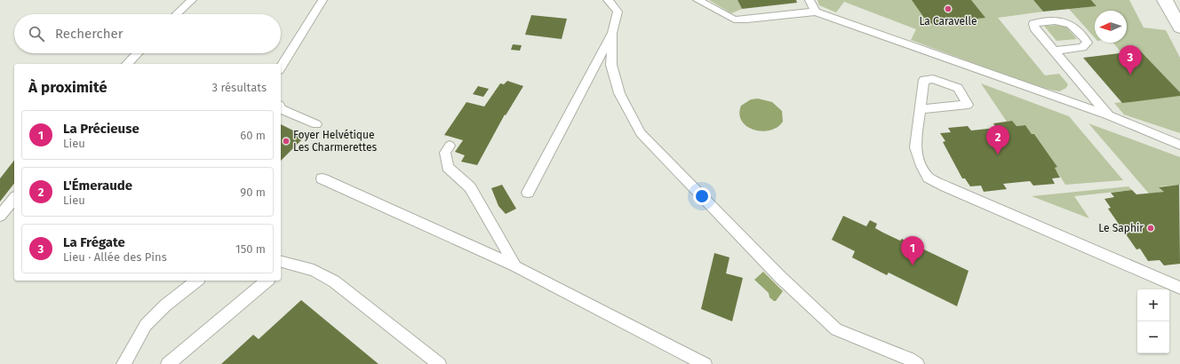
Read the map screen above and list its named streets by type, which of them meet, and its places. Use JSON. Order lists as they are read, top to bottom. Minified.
{"places":["La Caravelle","Foyer Helvétique Les Charmerettes","Le Saphir"],"north":"left","page":{"search":"Rechercher","pins":["3","2","1"],"heading":["À proximité","3 résultats"],"list":[{"mark":"1","name":"La Précieuse","note":"Lieu","value":"60 m"},{"mark":"2","name":"L'Émeraude","note":"Lieu","value":"90 m"},{"mark":"3","name":"La Frégate","note":"Lieu · Allée des Pins","value":"150 m"}],"map_buttons":["+","−"]}}
